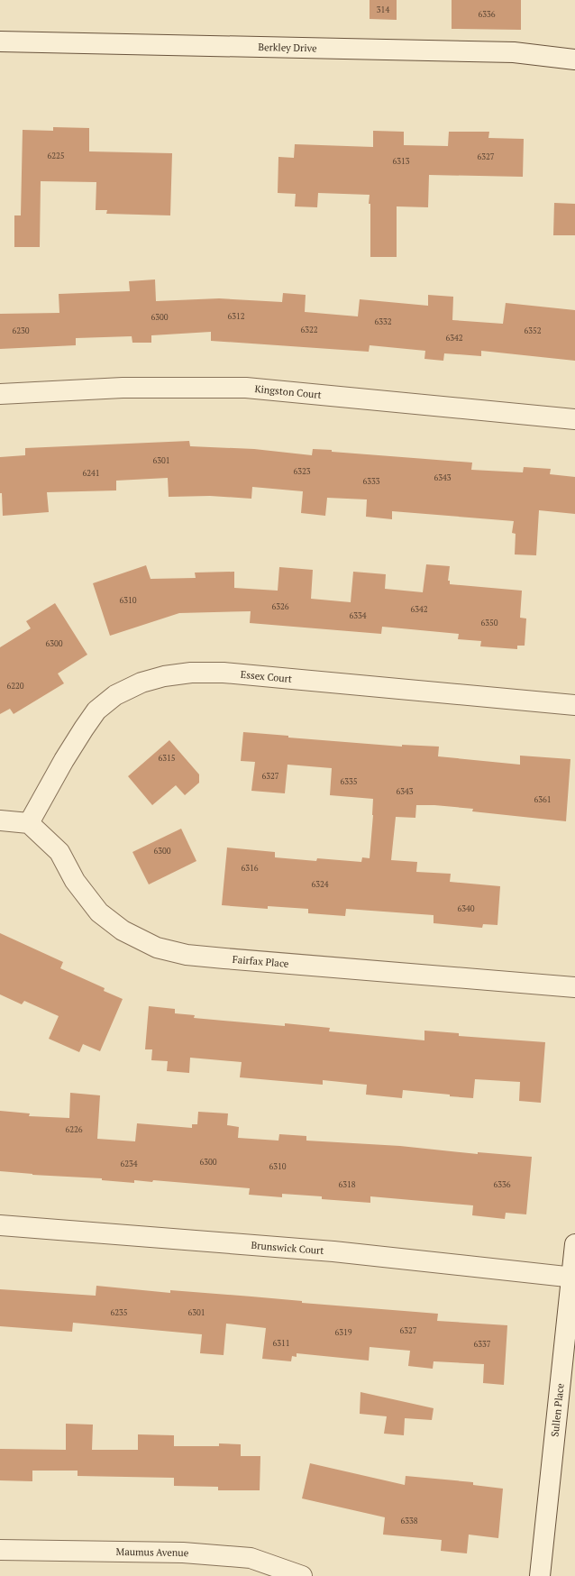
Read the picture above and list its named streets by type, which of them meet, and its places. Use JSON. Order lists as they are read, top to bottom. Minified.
{"streets":{"street":["Berkley Drive","Kingston Court","Essex Court","Fairfax Place","Brunswick Court","Sullen Place","Maumus Avenue"]},"crossings":[["Essex Court","Fairfax Place"],["Brunswick Court","Sullen Place"]],"house_numbers":["314","6336","6225","6327","6313","6312","6300","6332","6322","6230","6352","6342","6301","6323","6241","6343","6333","6310","6326","6342","6334","6350","6300","6220","6315","6327","6335","6343","6361","6300","6316","6324","6340","6226","6300","6234","6310","6318","6336","6235","6301","6327","6319","6311","6337","6338"]}
